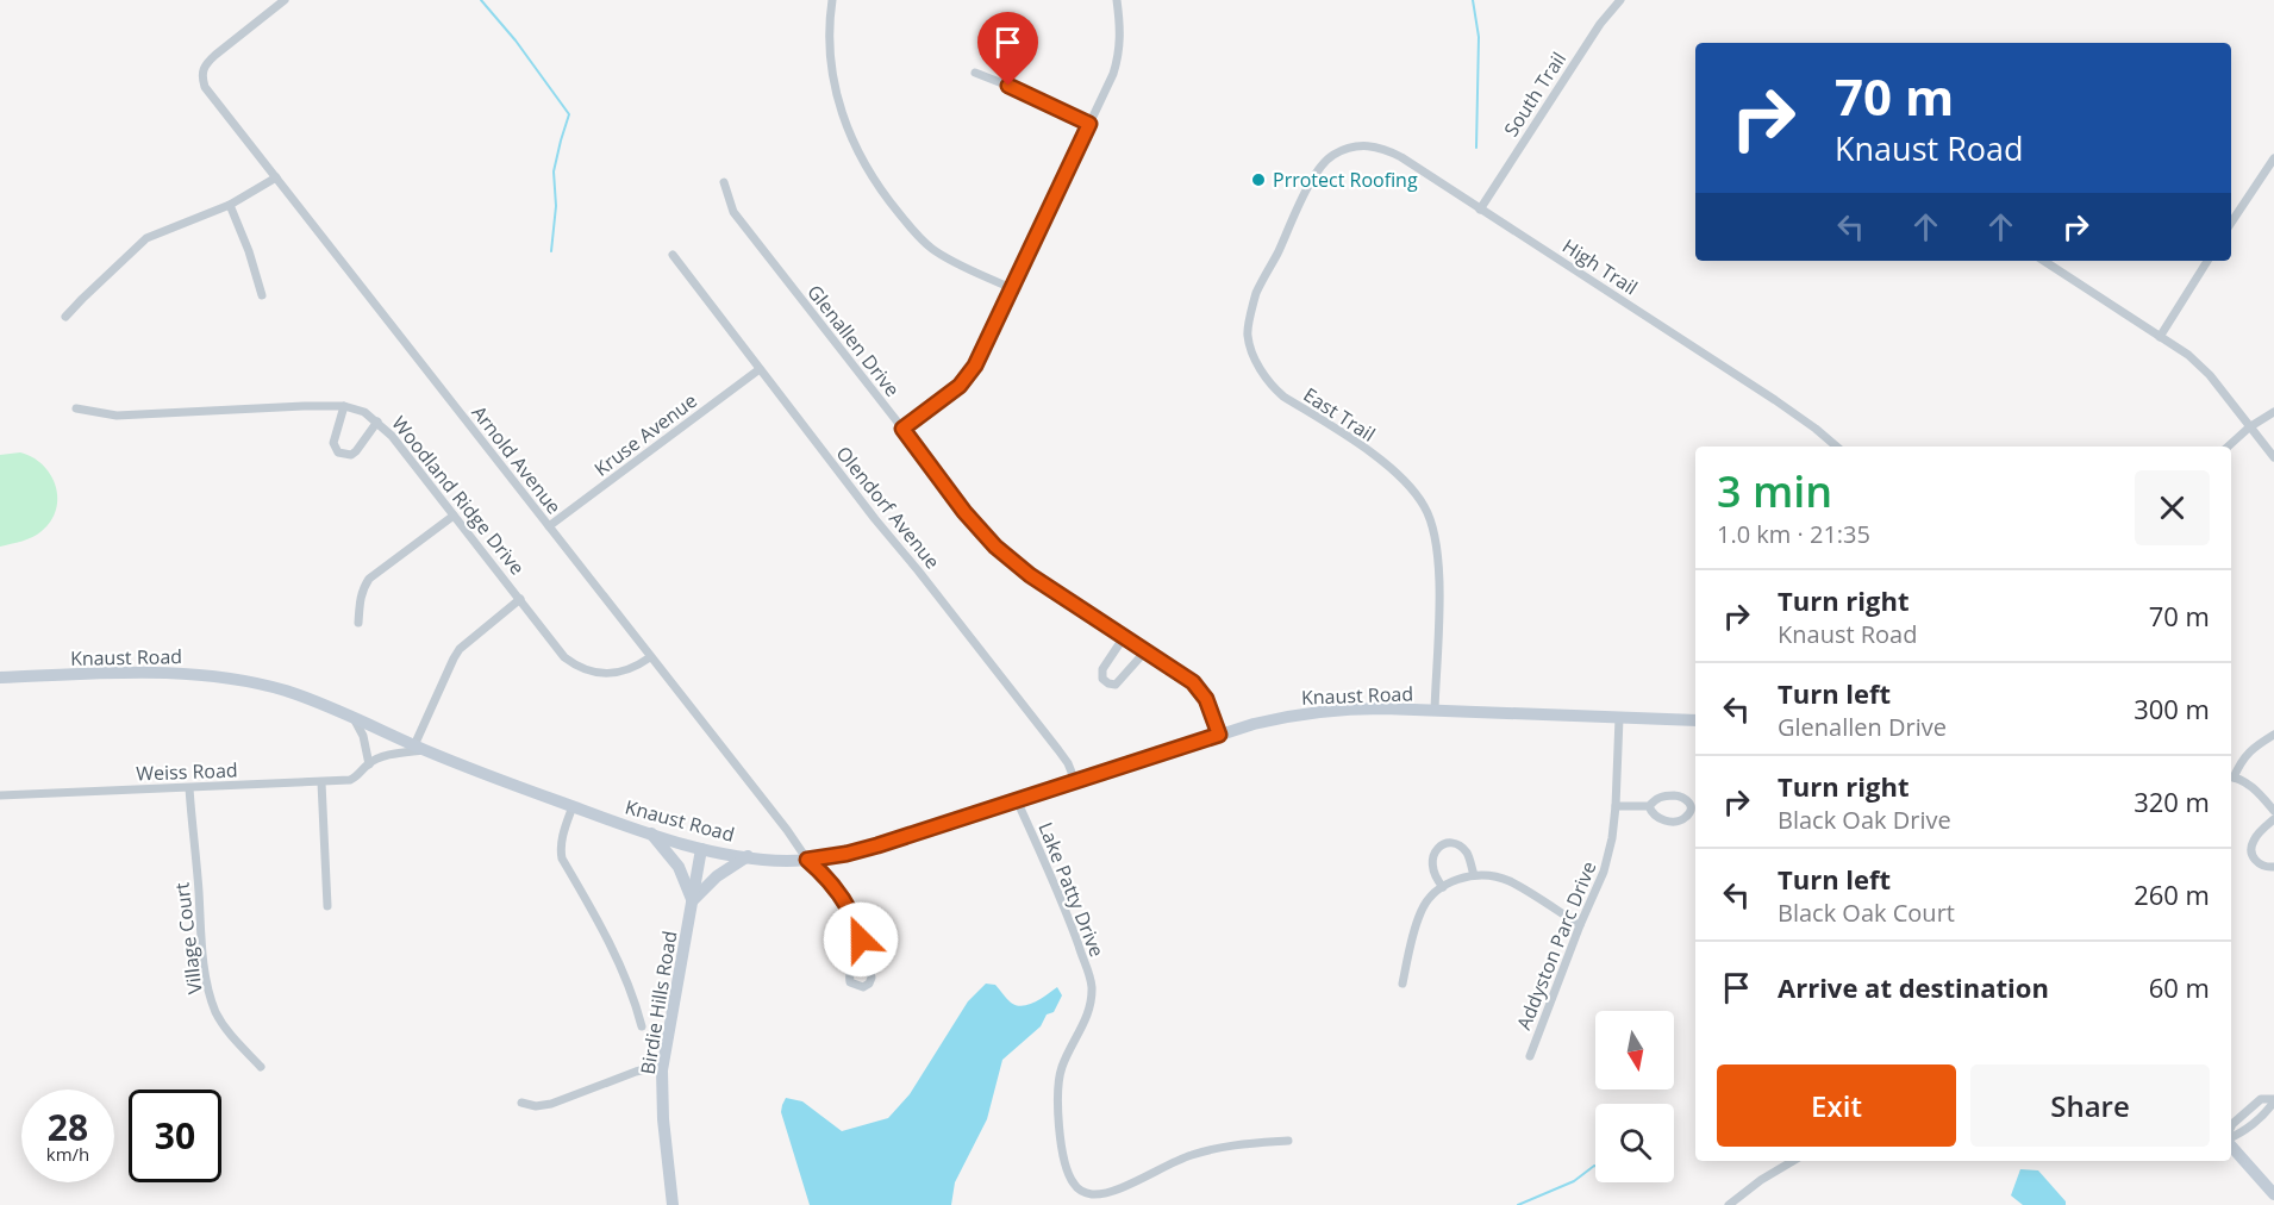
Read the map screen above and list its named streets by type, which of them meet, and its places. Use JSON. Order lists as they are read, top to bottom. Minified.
{"streets":{"main road":["Knaust Road","Birdie Hills Road"],"street":["South Trail","High Trail","Glenallen Drive","East Trail","Kruse Avenue","Arnold Avenue","Woodland Ridge Drive","Olendorf Avenue","Weiss Road","Lake Patty Drive","Village Court","Addyston Parc Drive"]},"crossings":[["South Trail","High Trail"],["High Trail","East Trail"],["Glenallen Drive","Knaust Road"],["East Trail","Knaust Road"],["Kruse Avenue","Arnold Avenue"],["Kruse Avenue","Olendorf Avenue"],["Arnold Avenue","Woodland Ridge Drive"],["Arnold Avenue","Knaust Road"],["Olendorf Avenue","Knaust Road"],["Knaust Road","Weiss Road"],["Knaust Road","Lake Patty Drive"],["Knaust Road","Addyston Parc Drive"],["Knaust Road","Birdie Hills Road"],["Weiss Road","Village Court"]],"places":["Prrotect Roofing"],"north":"bottom","page":{"turn":["70 m","Knaust Road"],"heading":["3 min","1.0 km · 21:35"],"list":[{"name":"Turn right","note":"Knaust Road","value":"70 m"},{"name":"Turn left","note":"Glenallen Drive","value":"300 m"},{"name":"Turn right","note":"Black Oak Drive","value":"320 m"},{"name":"Turn left","note":"Black Oak Court","value":"260 m"},{"name":"Arrive at destination","value":"60 m"}],"buttons":["Exit","Share"],"speed":"28 km/h","limit":"30"}}
